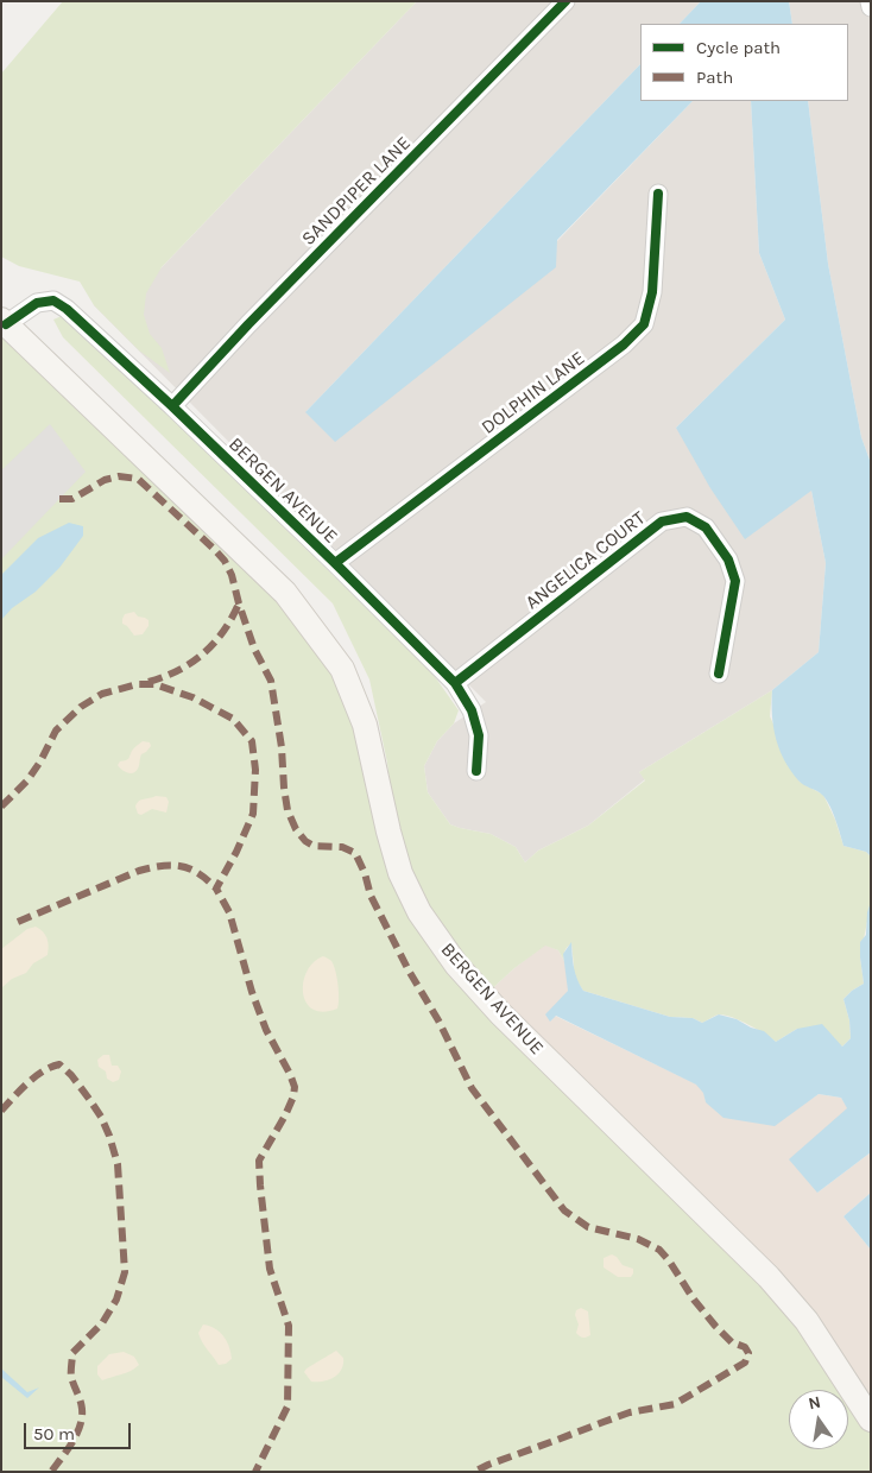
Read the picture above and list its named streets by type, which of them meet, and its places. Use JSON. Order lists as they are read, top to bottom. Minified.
{"streets":{"main road":["BERGEN AVENUE"],"street":["SANDPIPER LANE","DOLPHIN LANE","ANGELICA COURT"]},"crossings":[["SANDPIPER LANE","BERGEN AVENUE"],["DOLPHIN LANE","BERGEN AVENUE"],["BERGEN AVENUE","ANGELICA COURT"]],"legend":["Cycle path","Path"],"scale_bar":"50 m","north":"top"}
